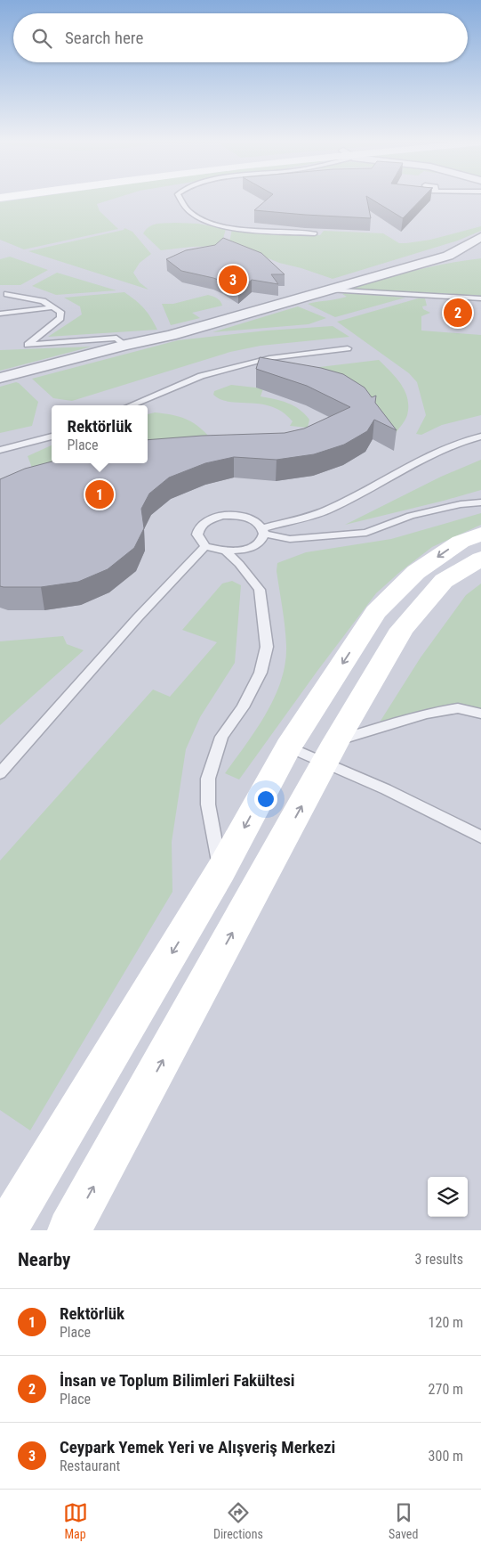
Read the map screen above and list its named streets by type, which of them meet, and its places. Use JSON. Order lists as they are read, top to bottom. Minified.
{"page":{"search":"Search here","pins":["3","2","1"],"popup":["Rektörlük","Place"],"heading":["Nearby","3 results"],"list":[{"mark":"1","name":"Rektörlük","note":"Place","value":"120 m"},{"mark":"2","name":"İnsan ve Toplum Bilimleri Fakültesi","note":"Place","value":"270 m"},{"mark":"3","name":"Ceypark Yemek Yeri ve Alışveriş Merkezi","note":"Restaurant","value":"300 m"}],"nav":["Map","Directions","Saved"]}}
